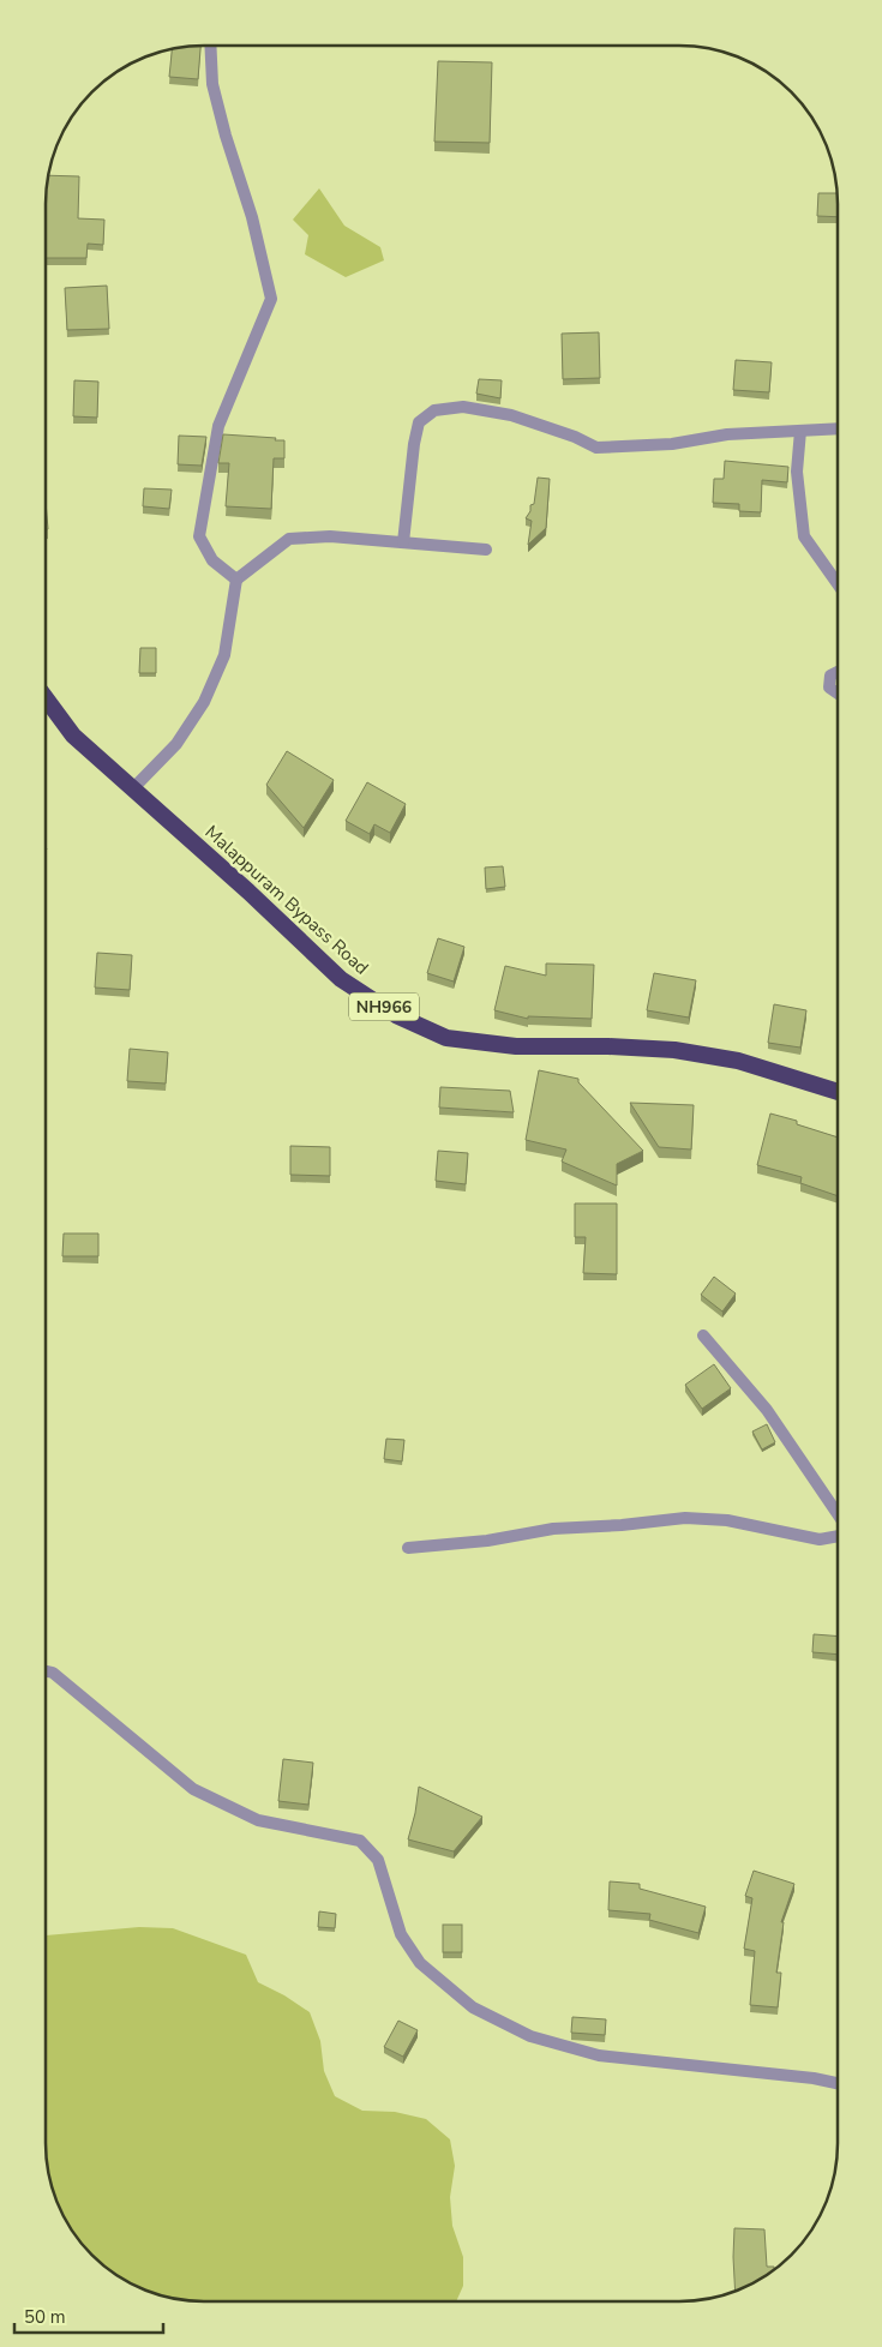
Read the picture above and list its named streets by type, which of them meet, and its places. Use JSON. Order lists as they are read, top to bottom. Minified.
{"streets":{"highway":["Malappuram Bypass Road","NH966"]},"scale_bar":"50 m"}
